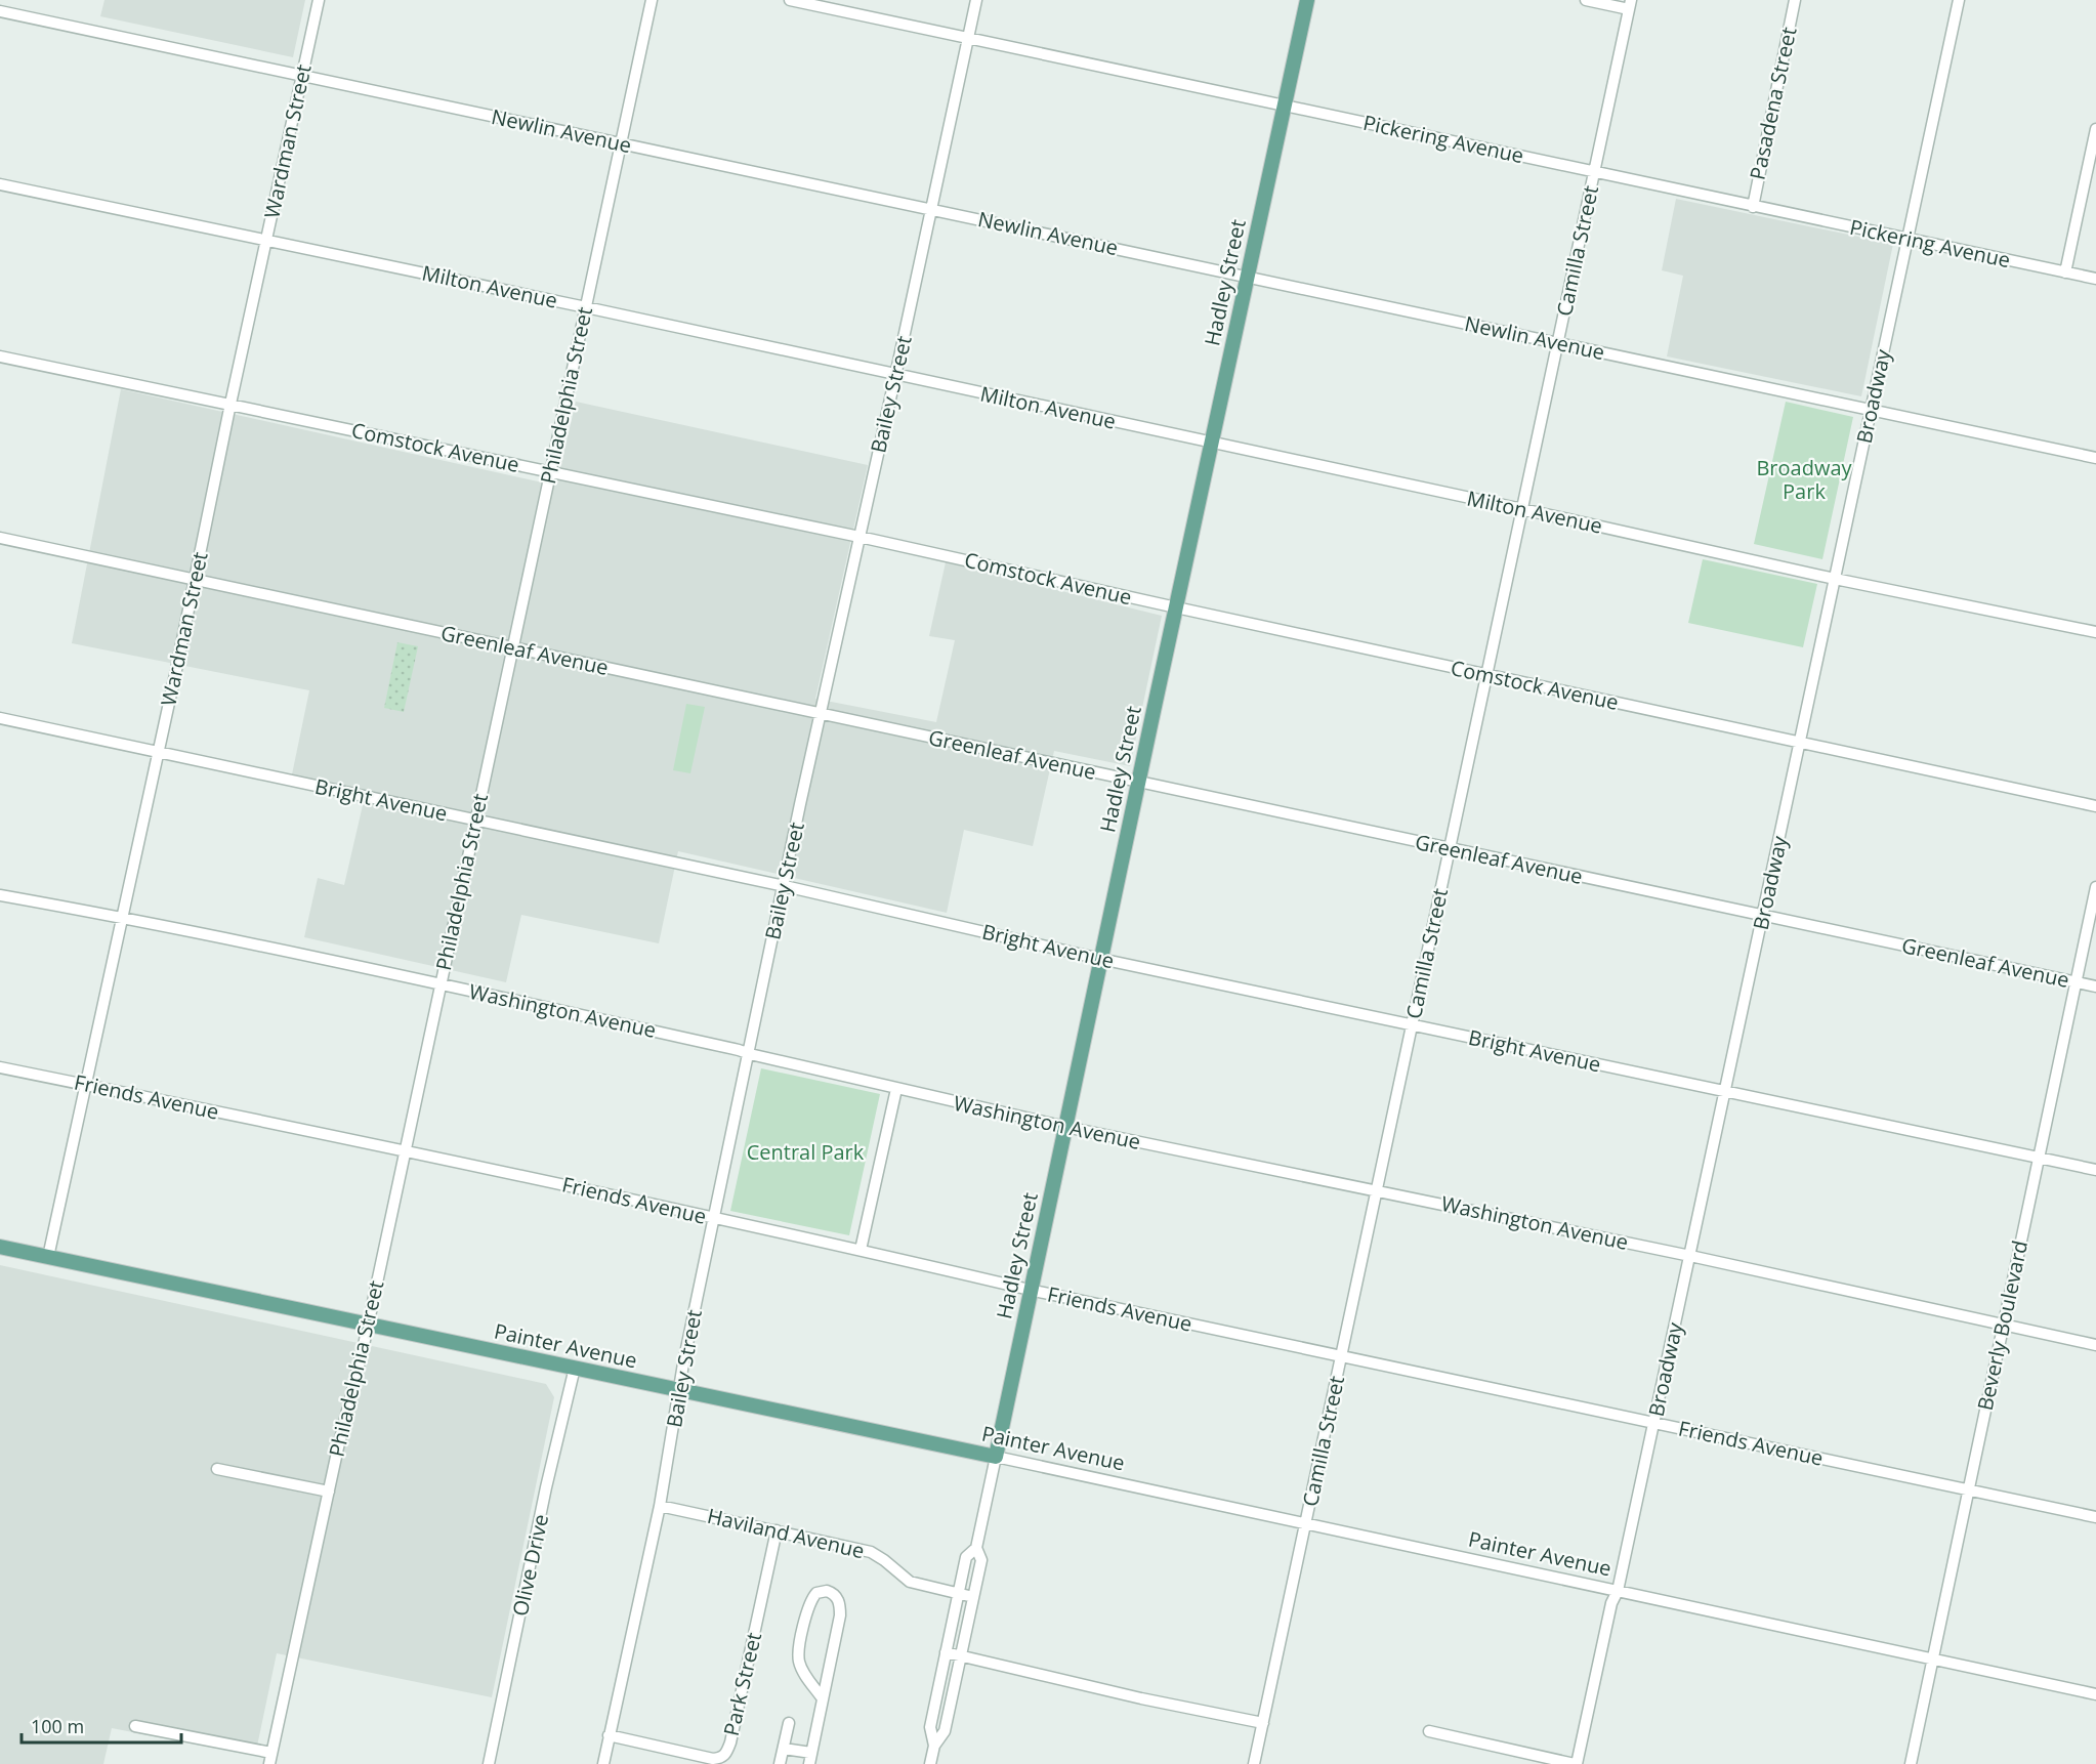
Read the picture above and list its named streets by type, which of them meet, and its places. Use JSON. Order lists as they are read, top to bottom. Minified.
{"streets":{"main road":["Hadley Street","Painter Avenue"],"street":["Pasadena Street","Newlin Avenue","Pickering Avenue","Wardman Street","Camilla Street","Milton Avenue","Bailey Street","Philadelphia Street","Broadway","Comstock Avenue","Greenleaf Avenue","Bright Avenue","Washington Avenue","Friends Avenue","Beverly Boulevard","Haviland Avenue","Olive Drive","Park Street"]},"crossings":[["Pasadena Street","Pickering Avenue"],["Newlin Avenue","Wardman Street"],["Newlin Avenue","Camilla Street"],["Newlin Avenue","Hadley Street"],["Newlin Avenue","Bailey Street"],["Newlin Avenue","Philadelphia Street"],["Newlin Avenue","Broadway"],["Pickering Avenue","Camilla Street"],["Pickering Avenue","Hadley Street"],["Pickering Avenue","Bailey Street"],["Pickering Avenue","Broadway"],["Wardman Street","Milton Avenue"],["Wardman Street","Comstock Avenue"],["Wardman Street","Greenleaf Avenue"],["Wardman Street","Bright Avenue"],["Wardman Street","Washington Avenue"],["Wardman Street","Friends Avenue"],["Wardman Street","Painter Avenue"],["Camilla Street","Milton Avenue"],["Camilla Street","Comstock Avenue"],["Camilla Street","Greenleaf Avenue"],["Camilla Street","Bright Avenue"],["Camilla Street","Washington Avenue"],["Camilla Street","Friends Avenue"],["Camilla Street","Painter Avenue"],["Hadley Street","Milton Avenue"],["Hadley Street","Comstock Avenue"],["Hadley Street","Greenleaf Avenue"],["Hadley Street","Bright Avenue"],["Hadley Street","Washington Avenue"],["Hadley Street","Friends Avenue"],["Hadley Street","Painter Avenue"],["Hadley Street","Haviland Avenue"],["Milton Avenue","Bailey Street"],["Milton Avenue","Philadelphia Street"],["Milton Avenue","Broadway"],["Bailey Street","Comstock Avenue"],["Bailey Street","Greenleaf Avenue"],["Bailey Street","Bright Avenue"],["Bailey Street","Washington Avenue"],["Bailey Street","Friends Avenue"],["Bailey Street","Painter Avenue"],["Bailey Street","Haviland Avenue"],["Bailey Street","Park Street"],["Philadelphia Street","Comstock Avenue"],["Philadelphia Street","Greenleaf Avenue"],["Philadelphia Street","Bright Avenue"],["Philadelphia Street","Washington Avenue"],["Philadelphia Street","Friends Avenue"],["Philadelphia Street","Painter Avenue"],["Broadway","Comstock Avenue"],["Broadway","Greenleaf Avenue"],["Broadway","Bright Avenue"],["Broadway","Washington Avenue"],["Broadway","Friends Avenue"],["Broadway","Painter Avenue"],["Greenleaf Avenue","Beverly Boulevard"],["Bright Avenue","Beverly Boulevard"],["Washington Avenue","Beverly Boulevard"],["Friends Avenue","Beverly Boulevard"],["Beverly Boulevard","Painter Avenue"],["Painter Avenue","Olive Drive"],["Haviland Avenue","Park Street"]],"parks":["Broadway Park","Central Park"],"scale_bar":"100 m"}
